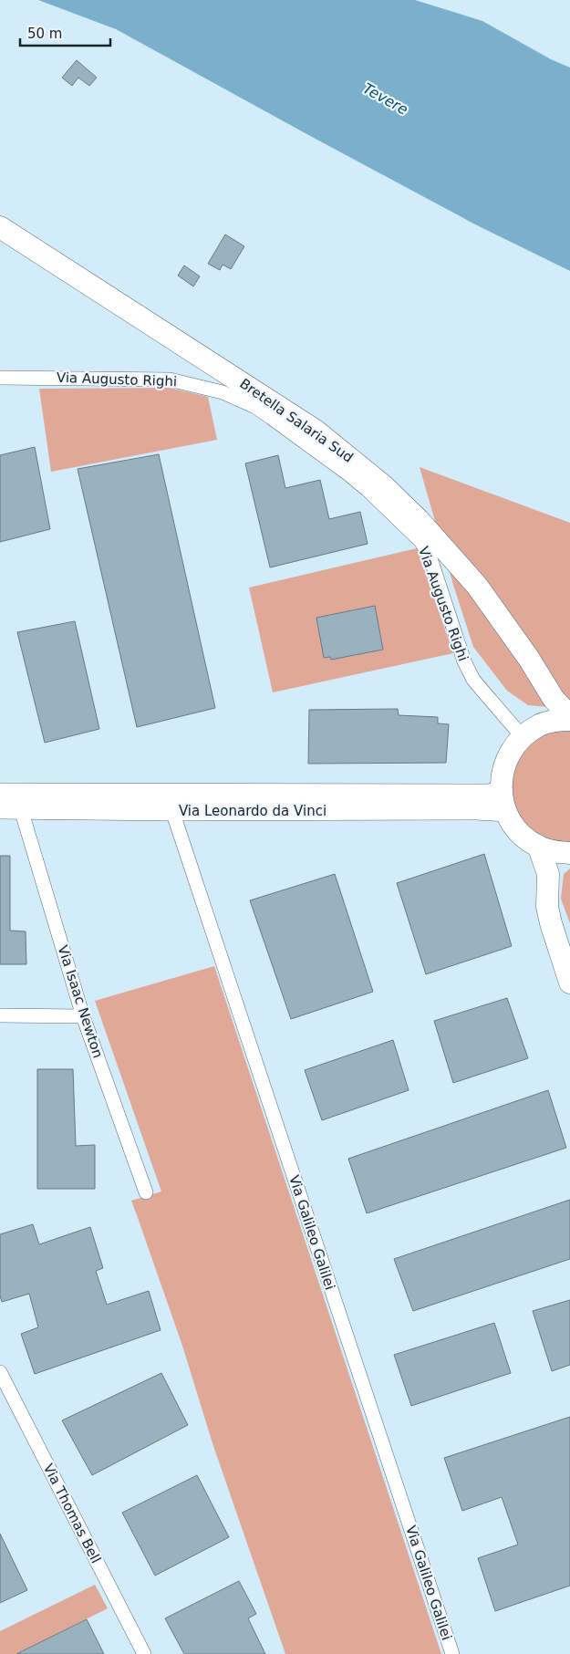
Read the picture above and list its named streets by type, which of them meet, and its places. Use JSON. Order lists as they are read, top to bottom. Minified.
{"streets":{"main road":["Bretella Salaria Sud","Via Leonardo da Vinci"],"street":["Via Augusto Righi","Via Isaac Newton","Via Galileo Galilei","Via Thomas Bell"]},"crossings":[["Via Augusto Righi","Bretella Salaria Sud"],["Via Leonardo da Vinci","Via Isaac Newton"],["Via Leonardo da Vinci","Via Galileo Galilei"]],"water":["Tevere"],"scale_bar":"50 m"}
